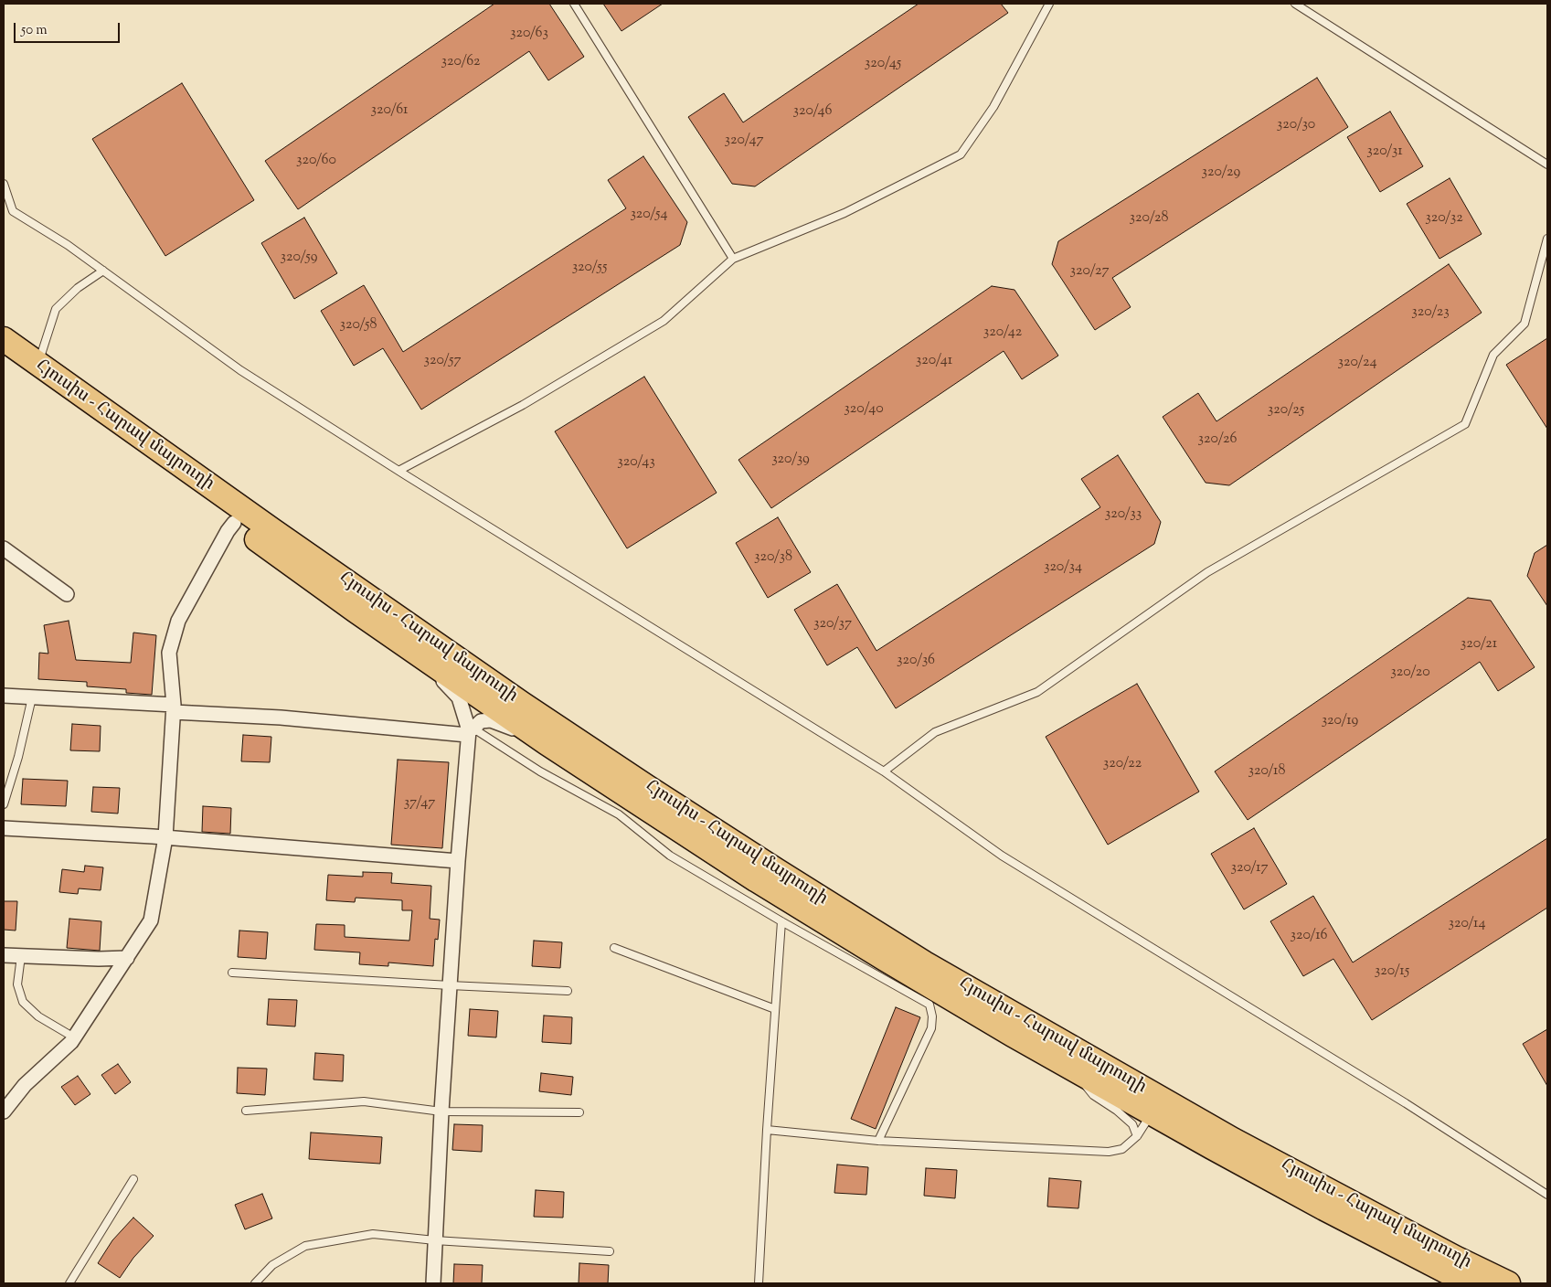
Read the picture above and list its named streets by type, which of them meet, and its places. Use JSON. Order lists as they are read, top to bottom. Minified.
{"streets":{"highway":["Հյուսիս - Հարավ մայրուղի"]},"house_numbers":["320/63","320/62","320/45","320/61","320/46","320/30","320/47","320/31","320/60","320/29","320/54","320/28","320/32","320/59","320/55","320/27","320/23","320/58","320/42","320/57","320/41","320/24","320/40","320/25","320/26","320/39","320/43","320/33","320/38","320/34","320/37","320/21","320/36","320/20","320/19","320/22","320/18","37/47","320/17","320/14","320/16","320/15"],"scale_bar":"50 m"}
